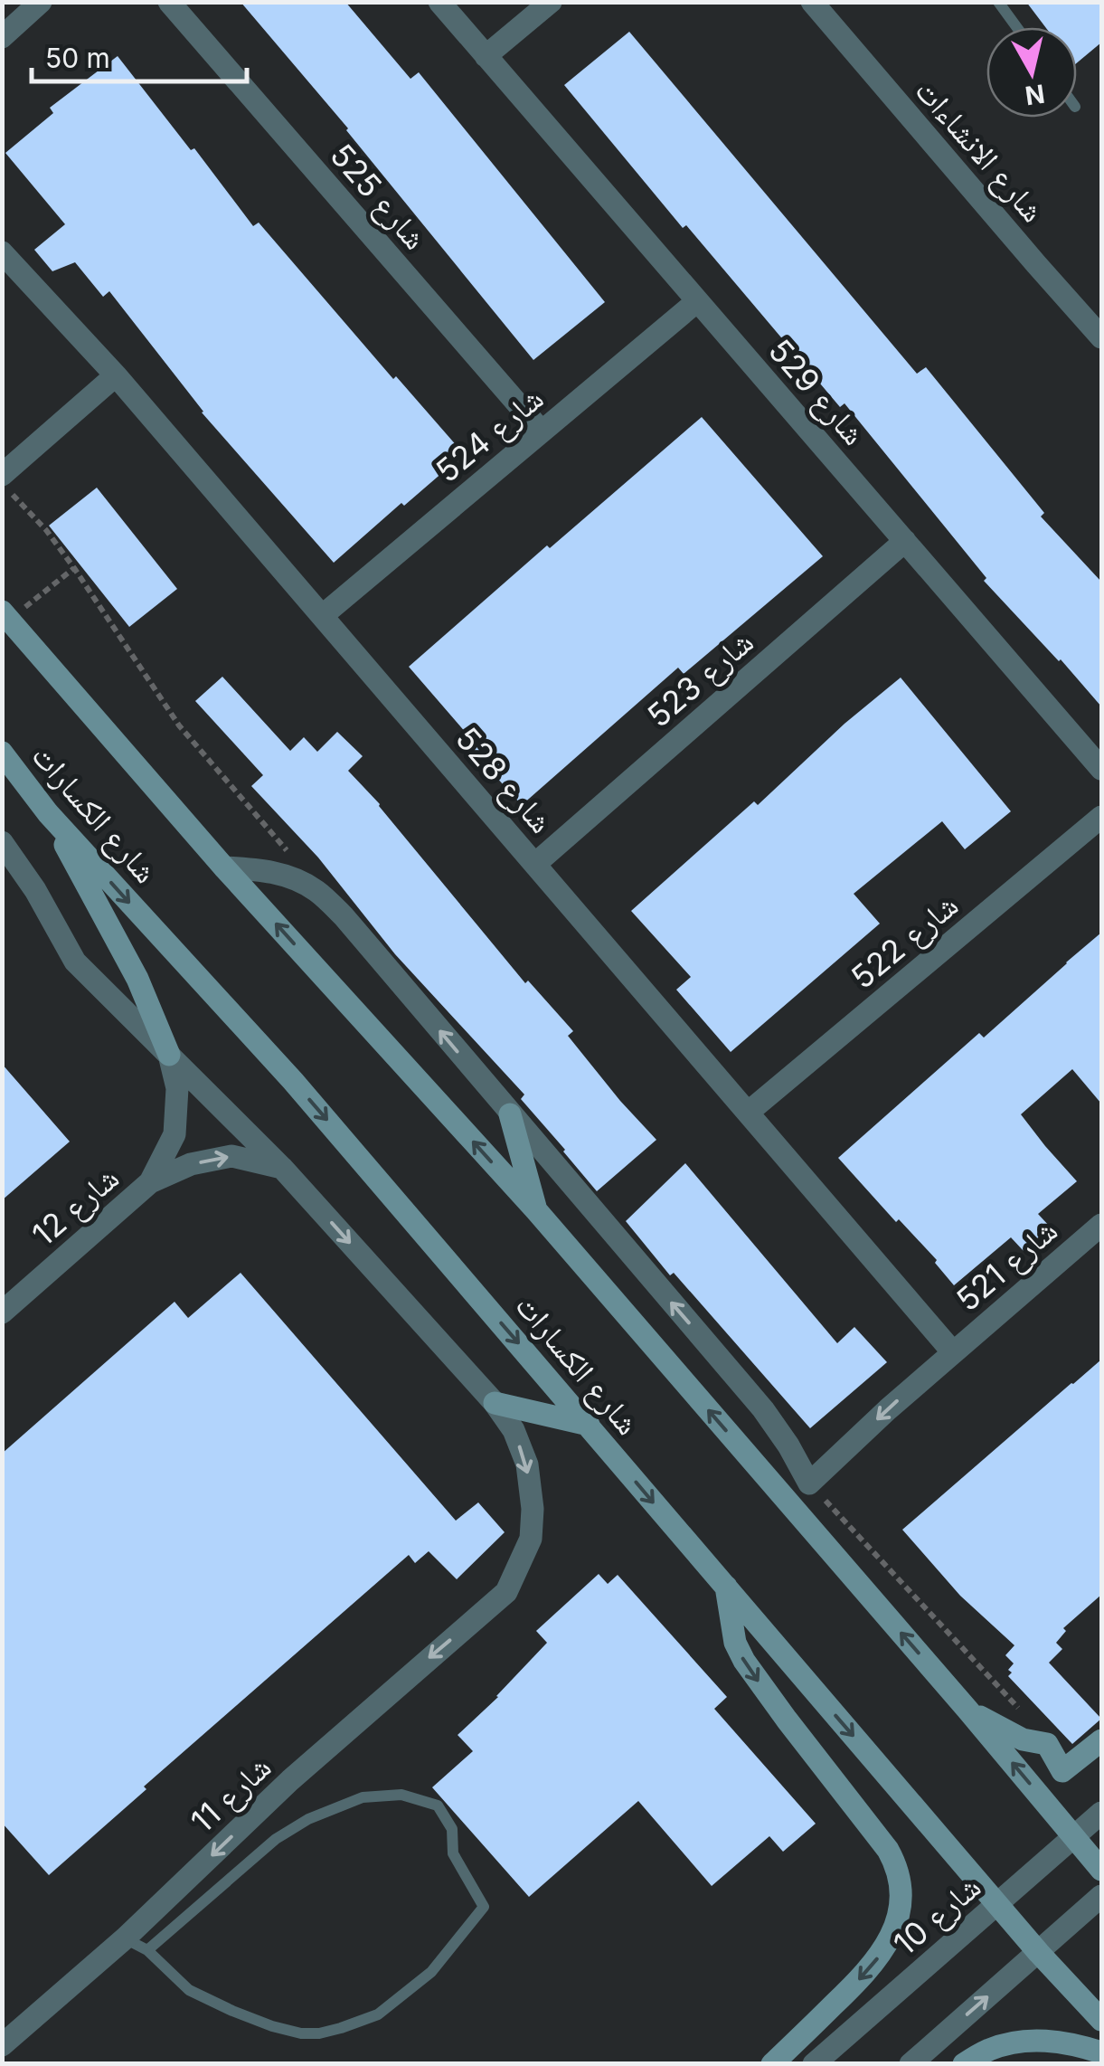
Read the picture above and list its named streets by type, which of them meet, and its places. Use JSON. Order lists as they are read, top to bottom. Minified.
{"streets":{"street":["شارع الانشاءات","شارع 525","شارع 529","شارع 524","شارع 523","شارع 528","شارع الكسارات","شارع 522","شارع 12","شارع 521","شارع 11","شارع 10"]},"crossings":[["شارع 525","شارع 524"],["شارع 529","شارع 524"],["شارع 529","شارع 523"],["شارع 524","شارع 528"],["شارع 523","شارع 528"],["شارع 528","شارع 522"],["شارع 528","شارع 521"],["شارع الكسارات","شارع 10"]],"one_way":["شارع 11"],"scale_bar":"50 m","north":"bottom"}
